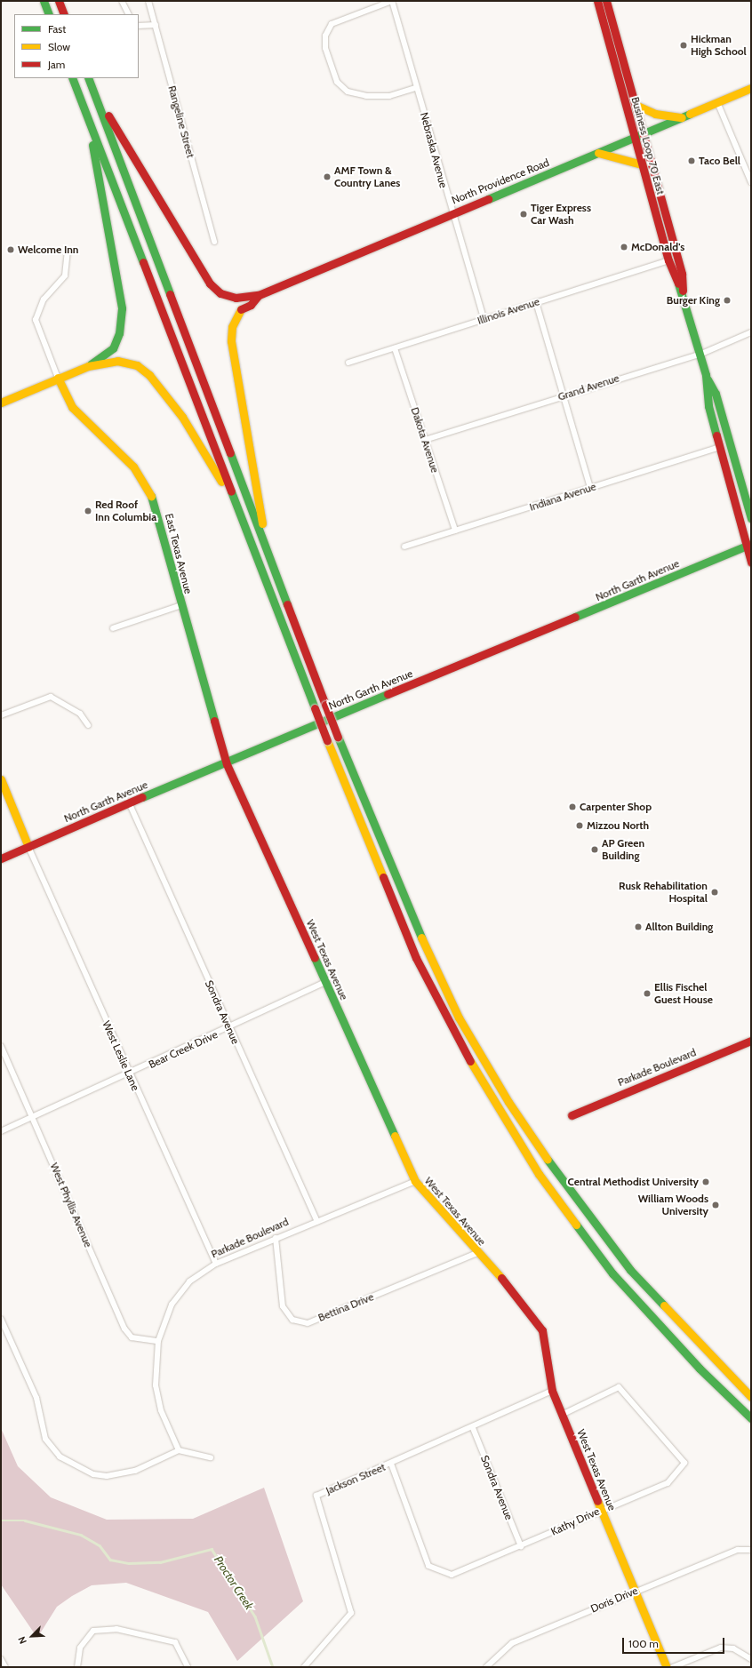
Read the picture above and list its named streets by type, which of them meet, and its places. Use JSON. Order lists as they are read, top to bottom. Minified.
{"streets":{"main road":["Business Loop 70 East","North Providence Road","East Texas Avenue","North Garth Avenue","West Texas Avenue","Parkade Boulevard"],"street":["Rangeline Street","Nebraska Avenue","Illinois Avenue","Grand Avenue","Dakota Avenue","Indiana Avenue","Sondra Avenue","Bear Creek Drive","West Leslie Lane","West Phyllis Avenue","Bettina Drive","Jackson Street","Kathy Drive","Doris Drive"]},"crossings":[["Business Loop 70 East","North Providence Road"],["Business Loop 70 East","Illinois Avenue"],["Business Loop 70 East","Grand Avenue"],["Business Loop 70 East","Indiana Avenue"],["Business Loop 70 East","North Garth Avenue"],["Nebraska Avenue","North Providence Road"],["Nebraska Avenue","Illinois Avenue"],["Illinois Avenue","Dakota Avenue"],["Grand Avenue","Dakota Avenue"],["Dakota Avenue","Indiana Avenue"],["East Texas Avenue","North Garth Avenue"],["East Texas Avenue","West Texas Avenue"],["North Garth Avenue","West Texas Avenue"],["North Garth Avenue","Sondra Avenue"],["North Garth Avenue","West Leslie Lane"],["West Texas Avenue","Bear Creek Drive"],["West Texas Avenue","Parkade Boulevard"],["West Texas Avenue","Bettina Drive"],["West Texas Avenue","Jackson Street"],["West Texas Avenue","Kathy Drive"],["West Texas Avenue","Doris Drive"],["Sondra Avenue","Bear Creek Drive"],["Sondra Avenue","Parkade Boulevard"],["Sondra Avenue","Jackson Street"],["Sondra Avenue","Kathy Drive"],["Bear Creek Drive","West Leslie Lane"],["Bear Creek Drive","West Phyllis Avenue"],["West Leslie Lane","Parkade Boulevard"],["Parkade Boulevard","West Phyllis Avenue"],["Parkade Boulevard","Bettina Drive"],["Jackson Street","Kathy Drive"]],"water":["Proctor Creek"],"places":["Hickman High School","Taco Bell","AMF Town & Country Lanes","Tiger Express Car Wash","McDonald's","Welcome Inn","Burger King","Red Roof Inn Columbia","Carpenter Shop","Mizzou North","AP Green Building","Rusk Rehabilitation Hospital","Allton Building","Ellis Fischel Guest House","Central Methodist University","William Woods University"],"legend":["Fast","Slow","Jam"],"scale_bar":"100 m","north":"bottom left"}
